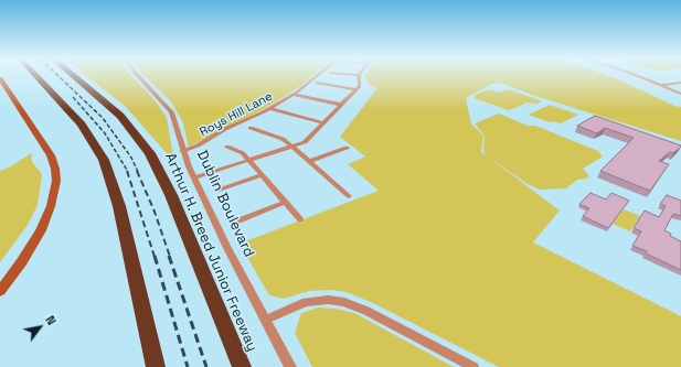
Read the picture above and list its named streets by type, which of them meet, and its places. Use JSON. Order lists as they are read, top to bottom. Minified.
{"streets":{"highway":["Arthur H. Breed Junior Freeway"],"street":["Roys Hill Lane","Dublin Boulevard"]},"crossings":[["Roys Hill Lane","Dublin Boulevard"]],"north":"top right"}
